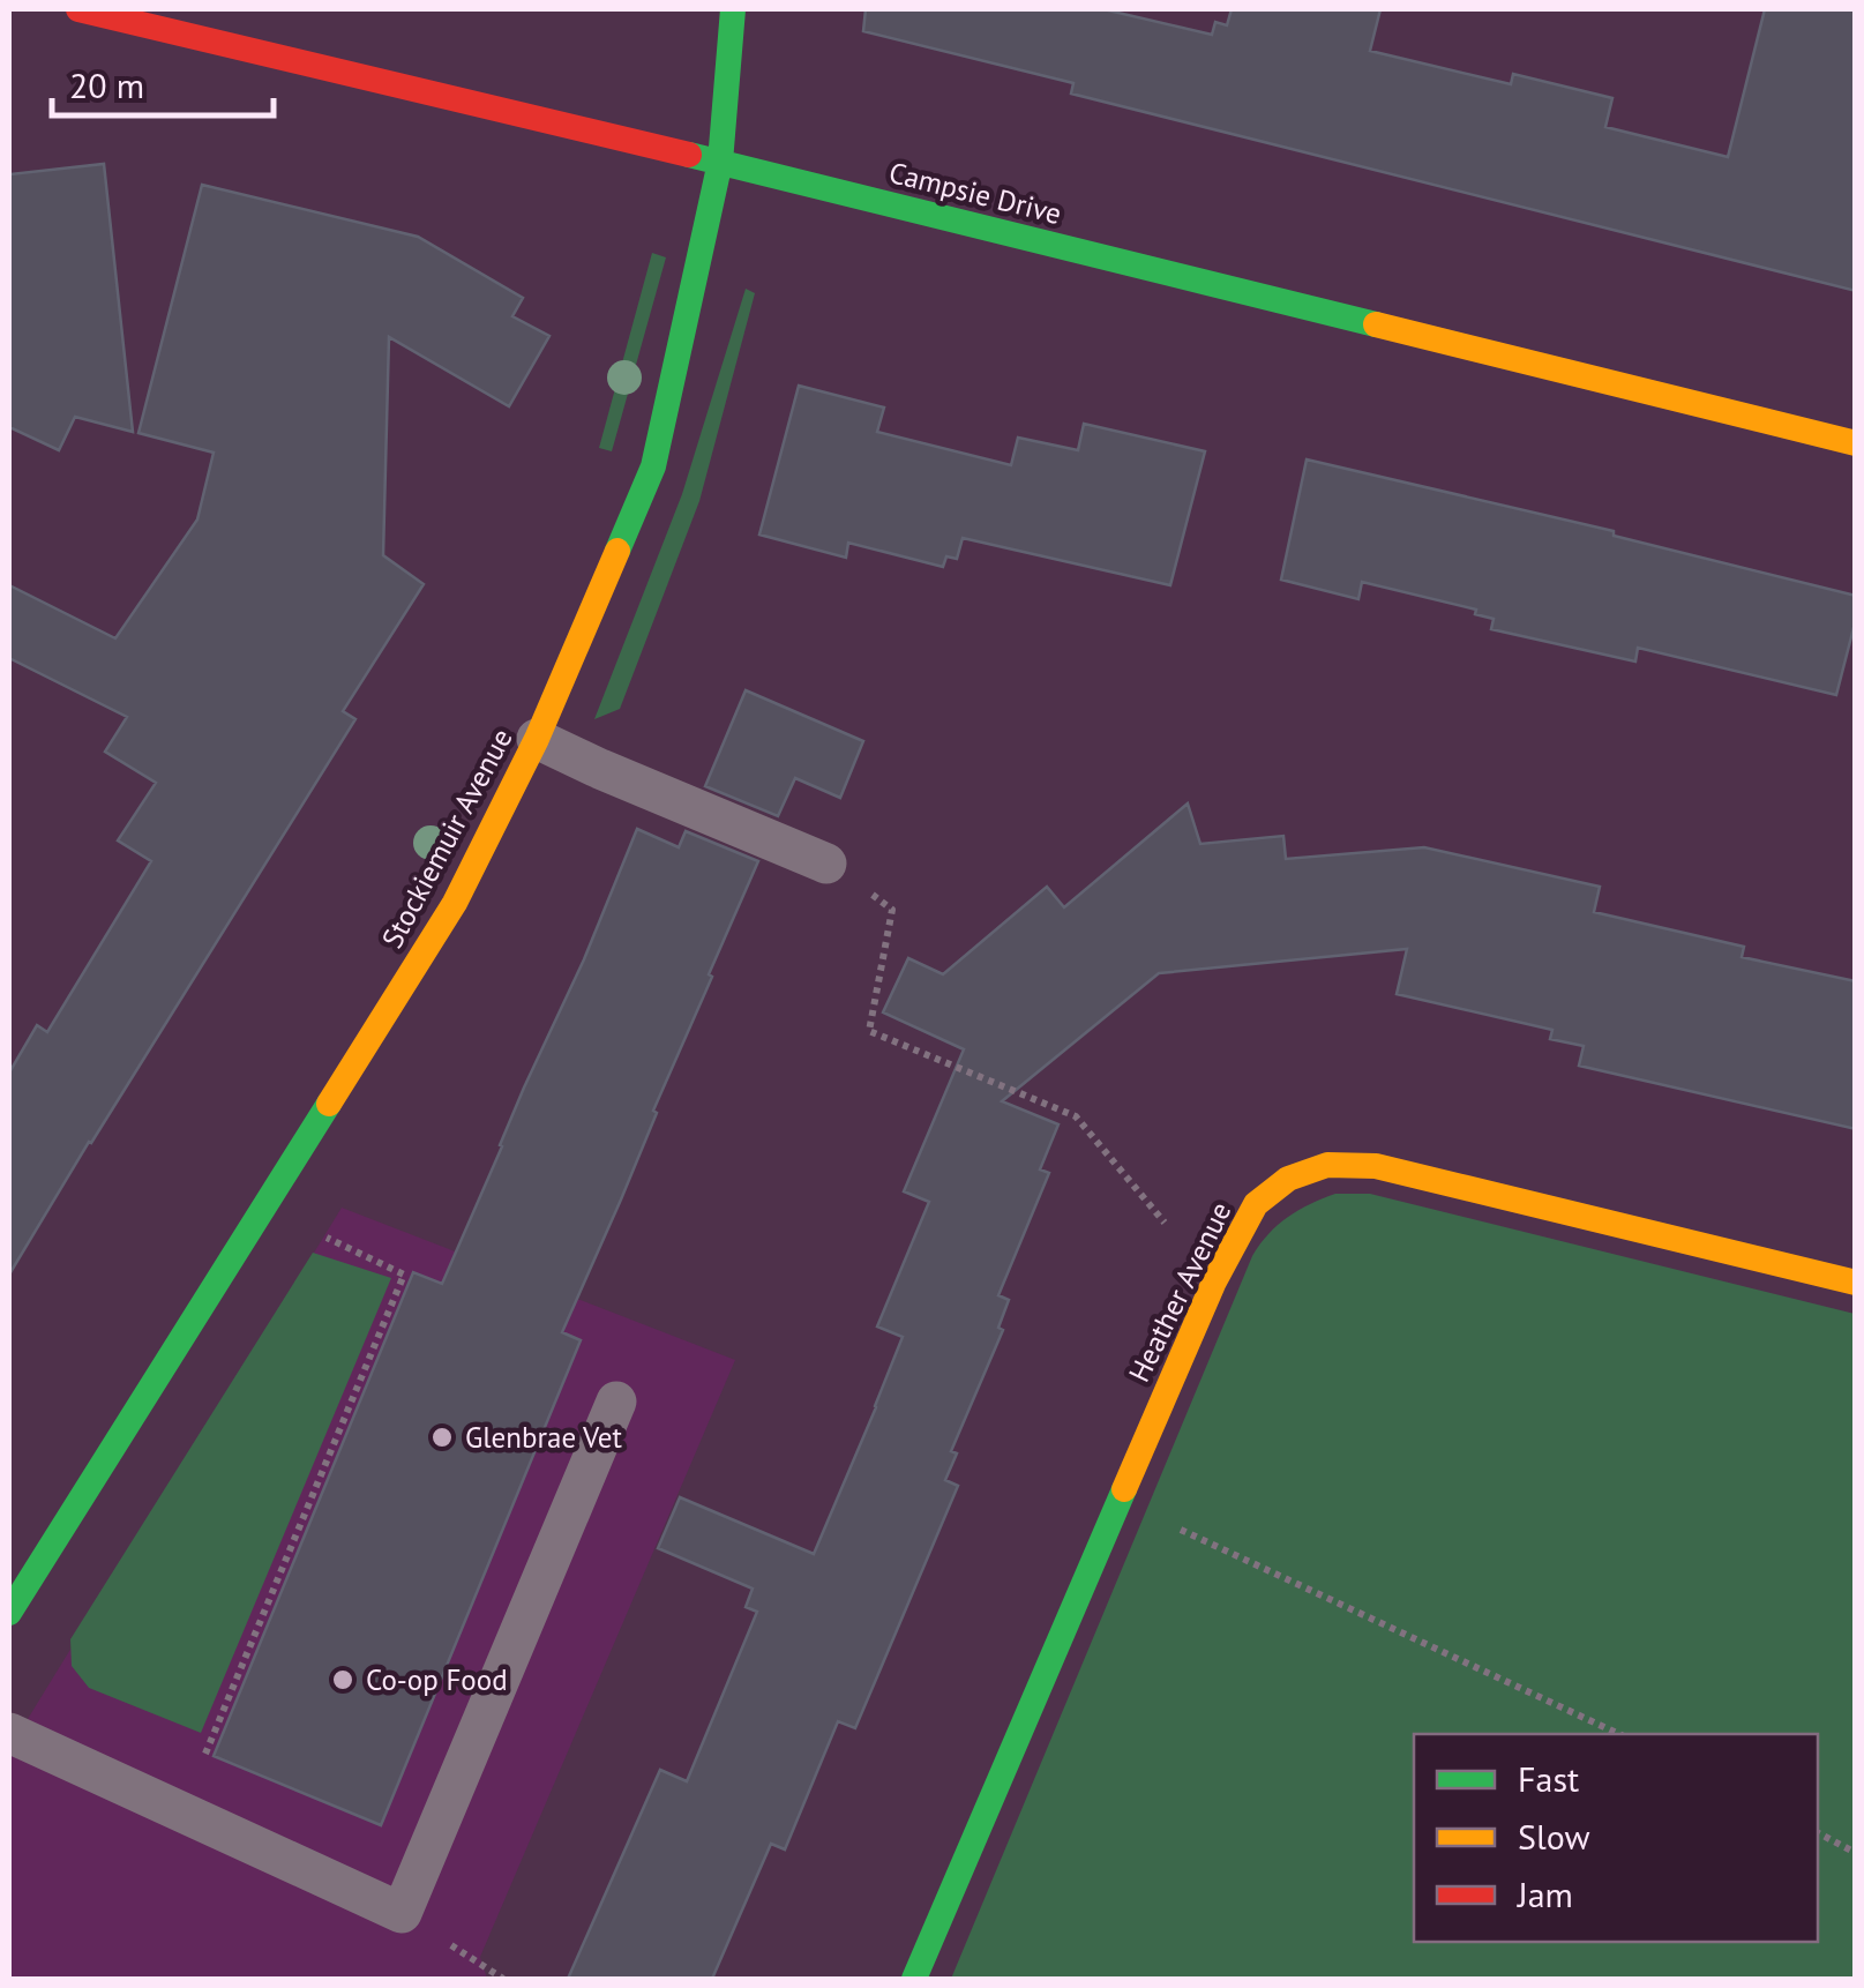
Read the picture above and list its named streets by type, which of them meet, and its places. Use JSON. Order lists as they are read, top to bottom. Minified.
{"streets":{"street":["Campsie Drive","Stockiemuir Avenue","Heather Avenue"]},"crossings":[["Campsie Drive","Stockiemuir Avenue"]],"places":["Glenbrae Vet","Co-op Food"],"legend":["Fast","Slow","Jam"],"scale_bar":"20 m"}
